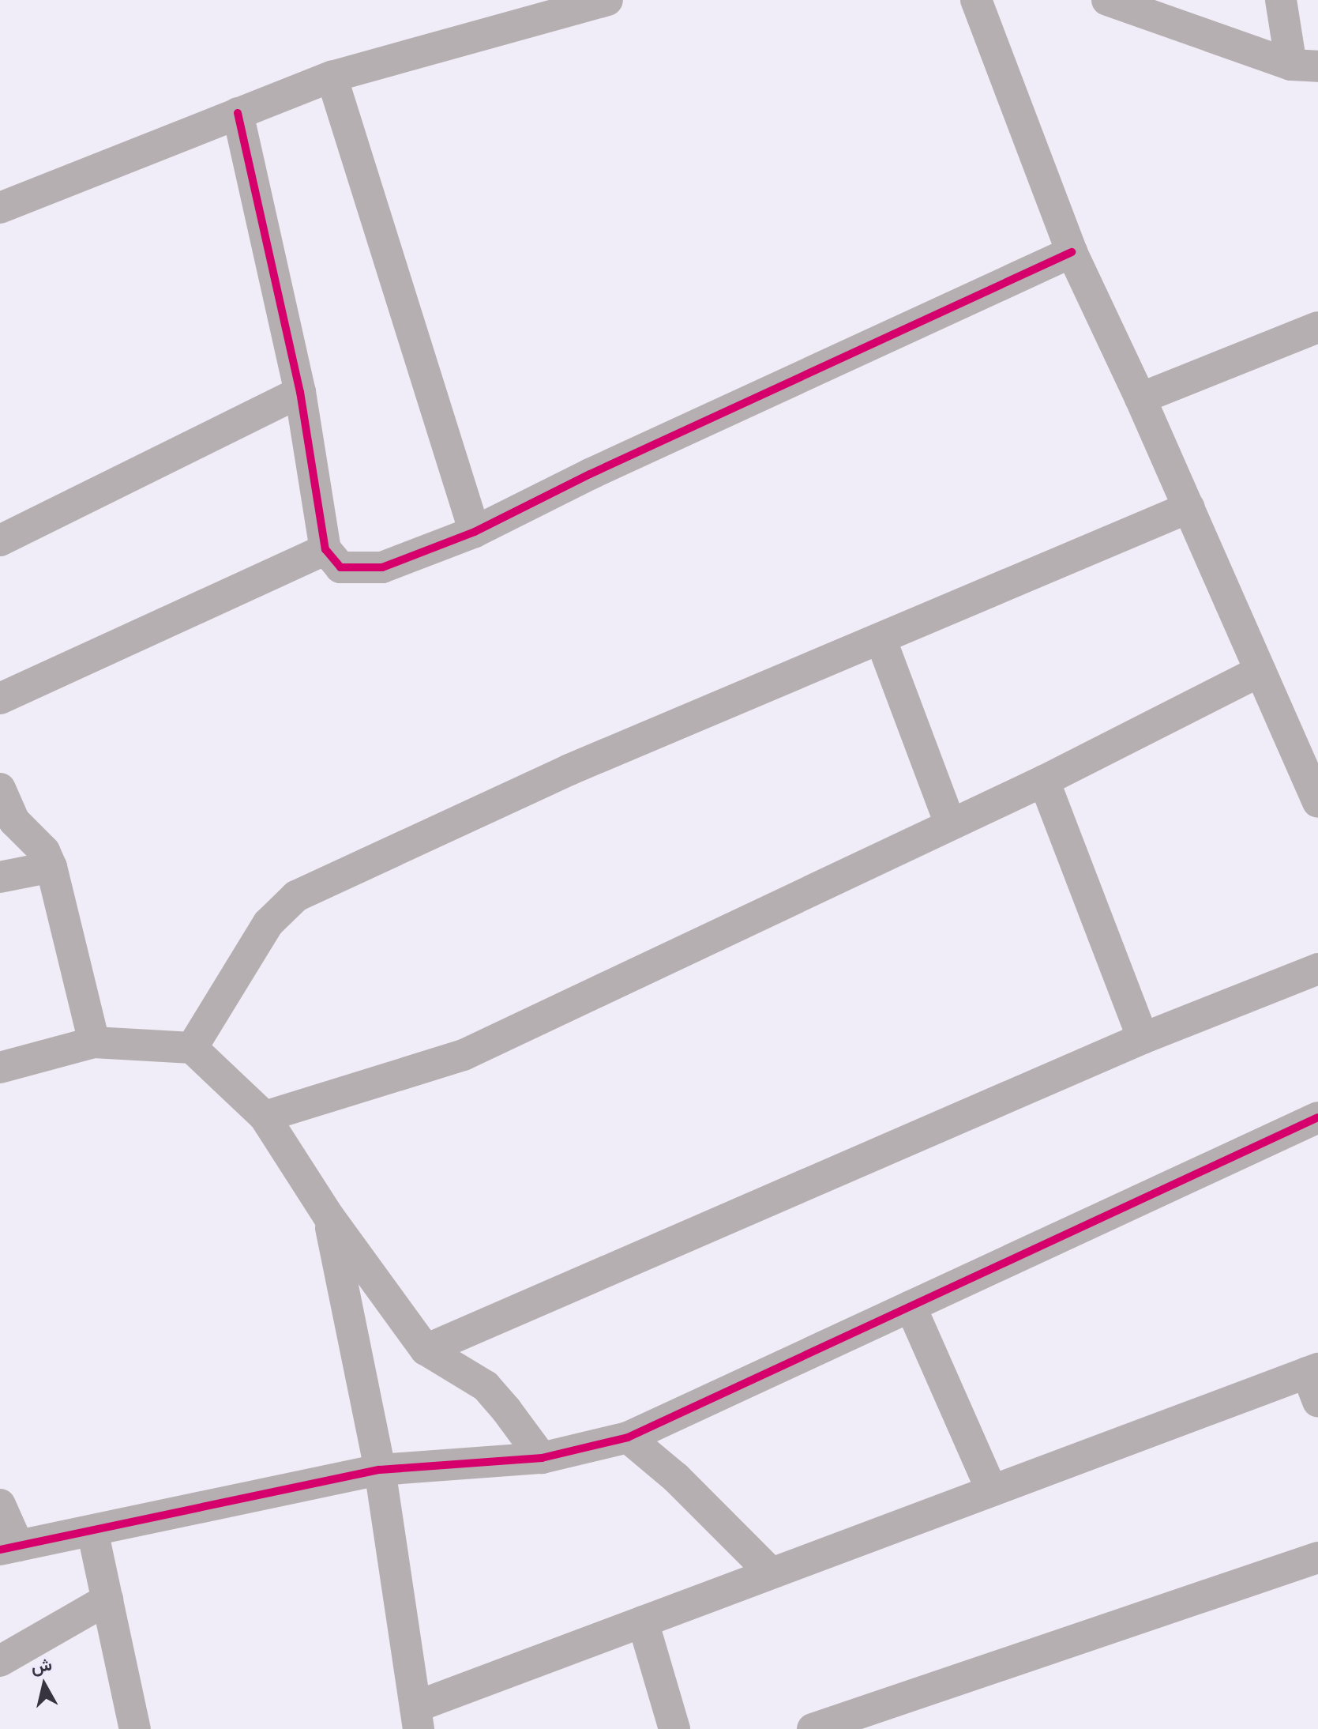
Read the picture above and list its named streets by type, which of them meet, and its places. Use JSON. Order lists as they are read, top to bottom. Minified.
{"north":"top"}
